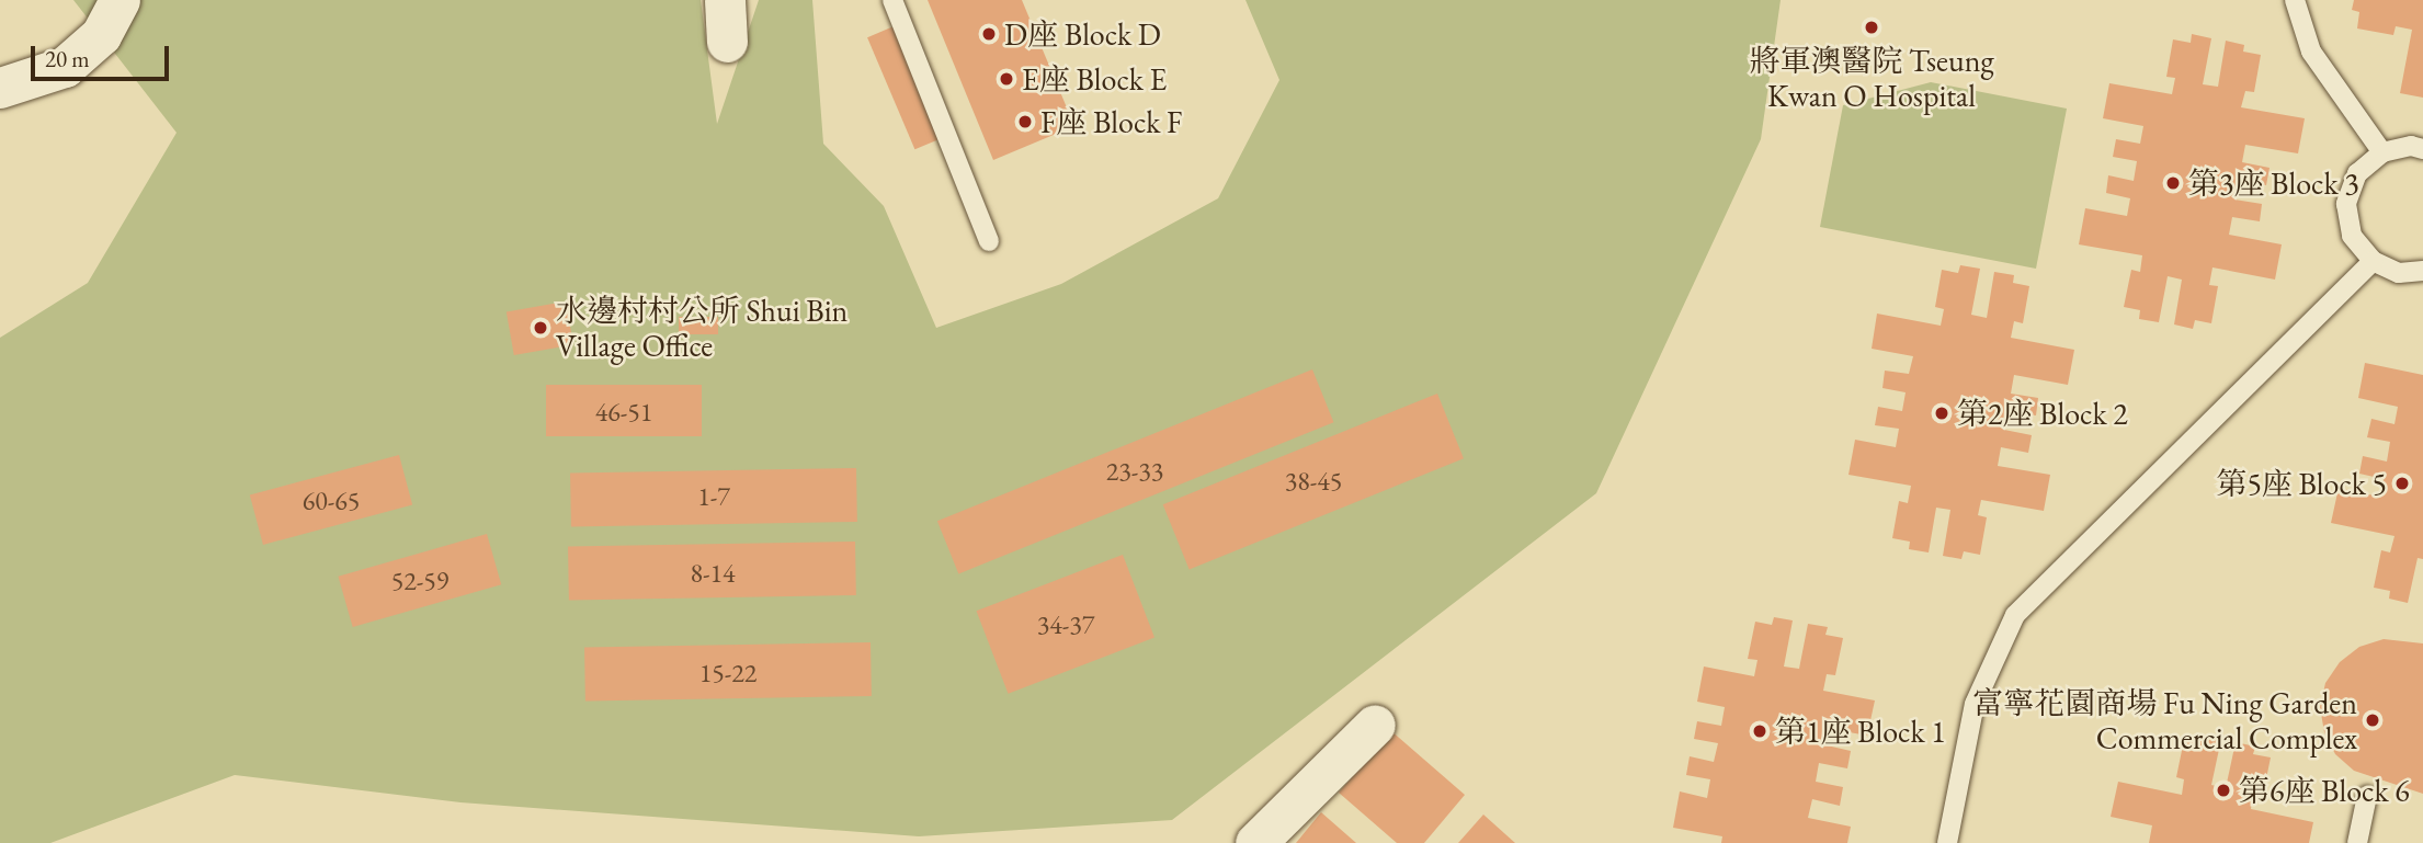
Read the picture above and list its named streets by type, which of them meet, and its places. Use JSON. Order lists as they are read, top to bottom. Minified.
{"places":["將軍澳醫院 Tseung Kwan O Hospital","D座 Block D","E座 Block E","F座 Block F","第3座 Block 3","水邊村村公所 Shui Bin Village Office","第2座 Block 2","第5座 Block 5","富寧花園商場 Fu Ning Garden Commercial Complex","第1座 Block 1","第6座 Block 6"],"house_numbers":["46-51","23-33","38-45","1-7","60-65","8-14","52-59","34-37","15-22"],"scale_bar":"20 m"}
